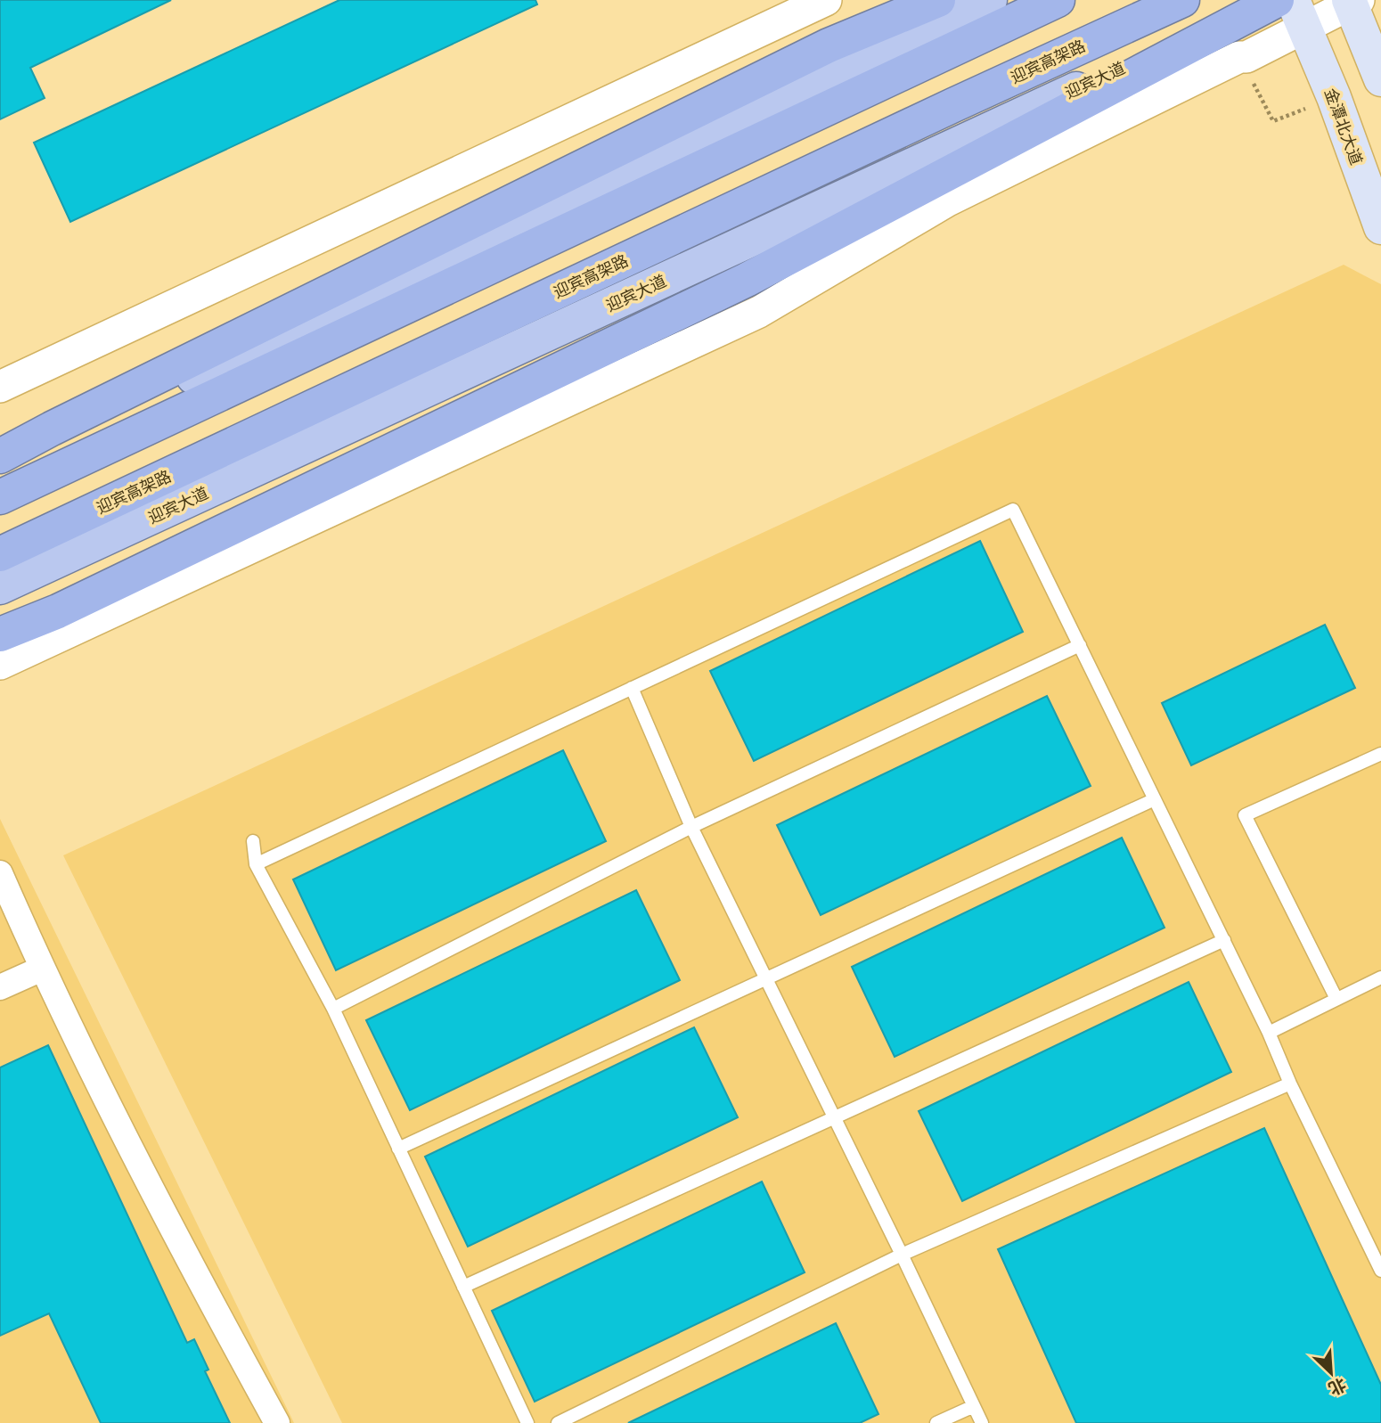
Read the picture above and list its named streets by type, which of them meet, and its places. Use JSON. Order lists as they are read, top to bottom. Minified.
{"streets":{"highway":["迎宾高架路"],"main road":["迎宾大道","金潭北大道"]},"north":"bottom right"}
